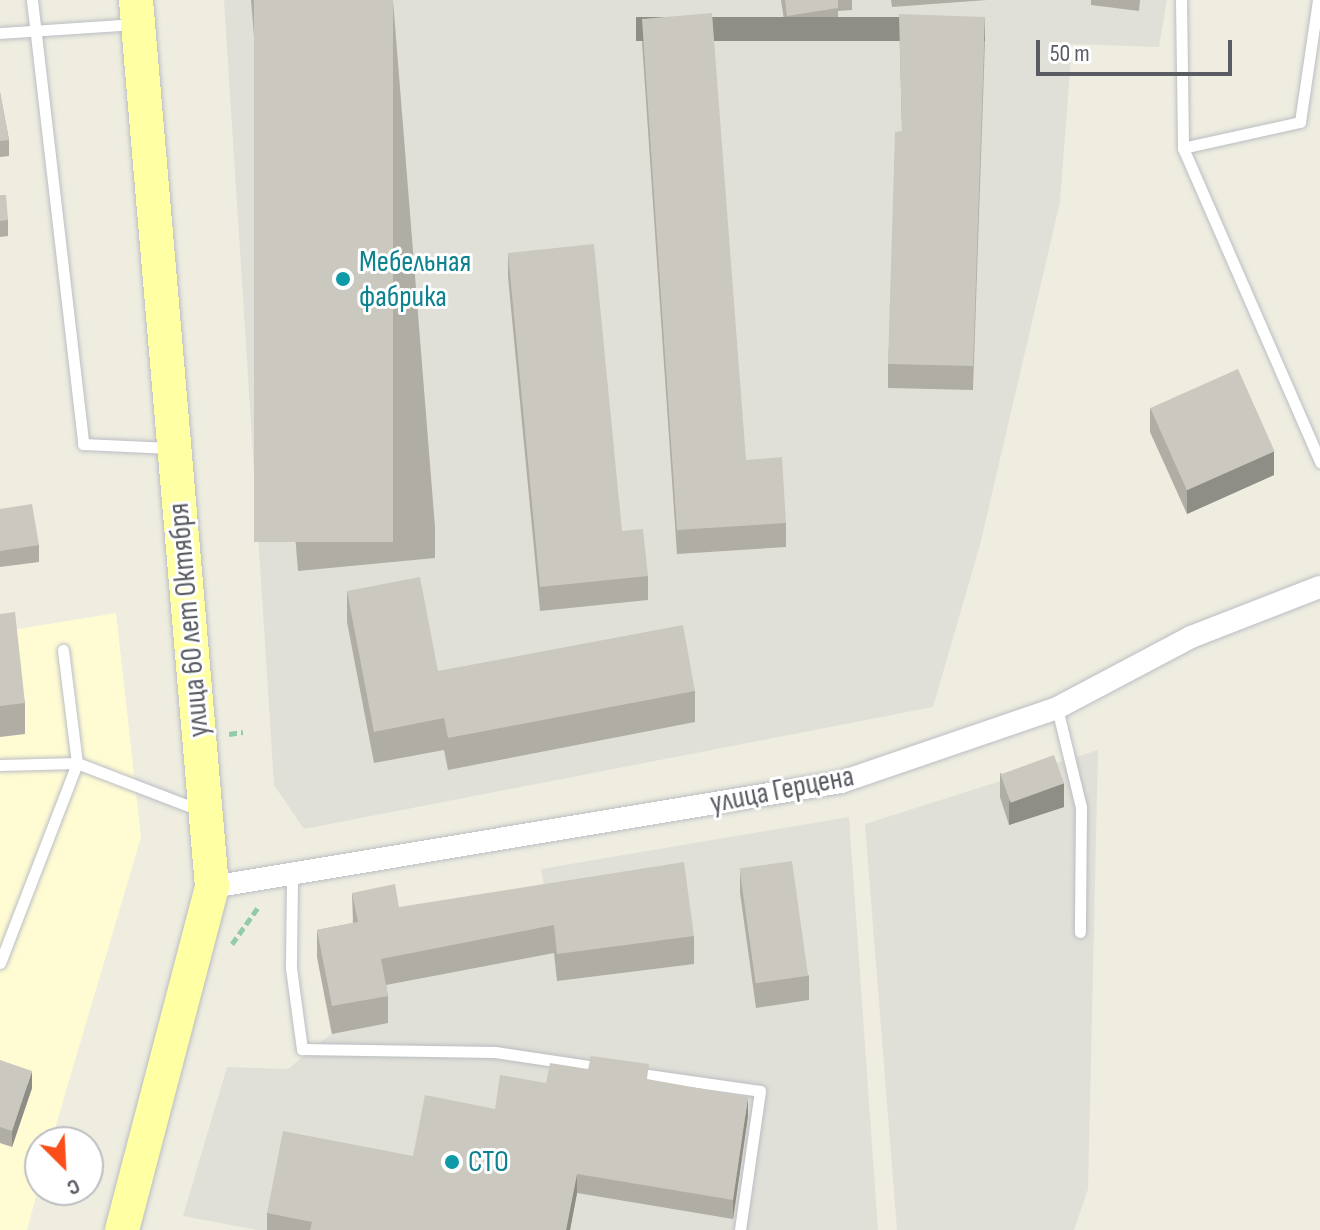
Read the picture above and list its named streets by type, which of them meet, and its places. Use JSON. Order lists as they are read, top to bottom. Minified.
{"streets":{"main road":["улица 60 лет Октября"],"street":["улица Герцена"]},"crossings":[["улица 60 лет Октября","улица Герцена"]],"places":["Мебельная фабрика","СТО"],"scale_bar":"50 m","north":"bottom right"}
